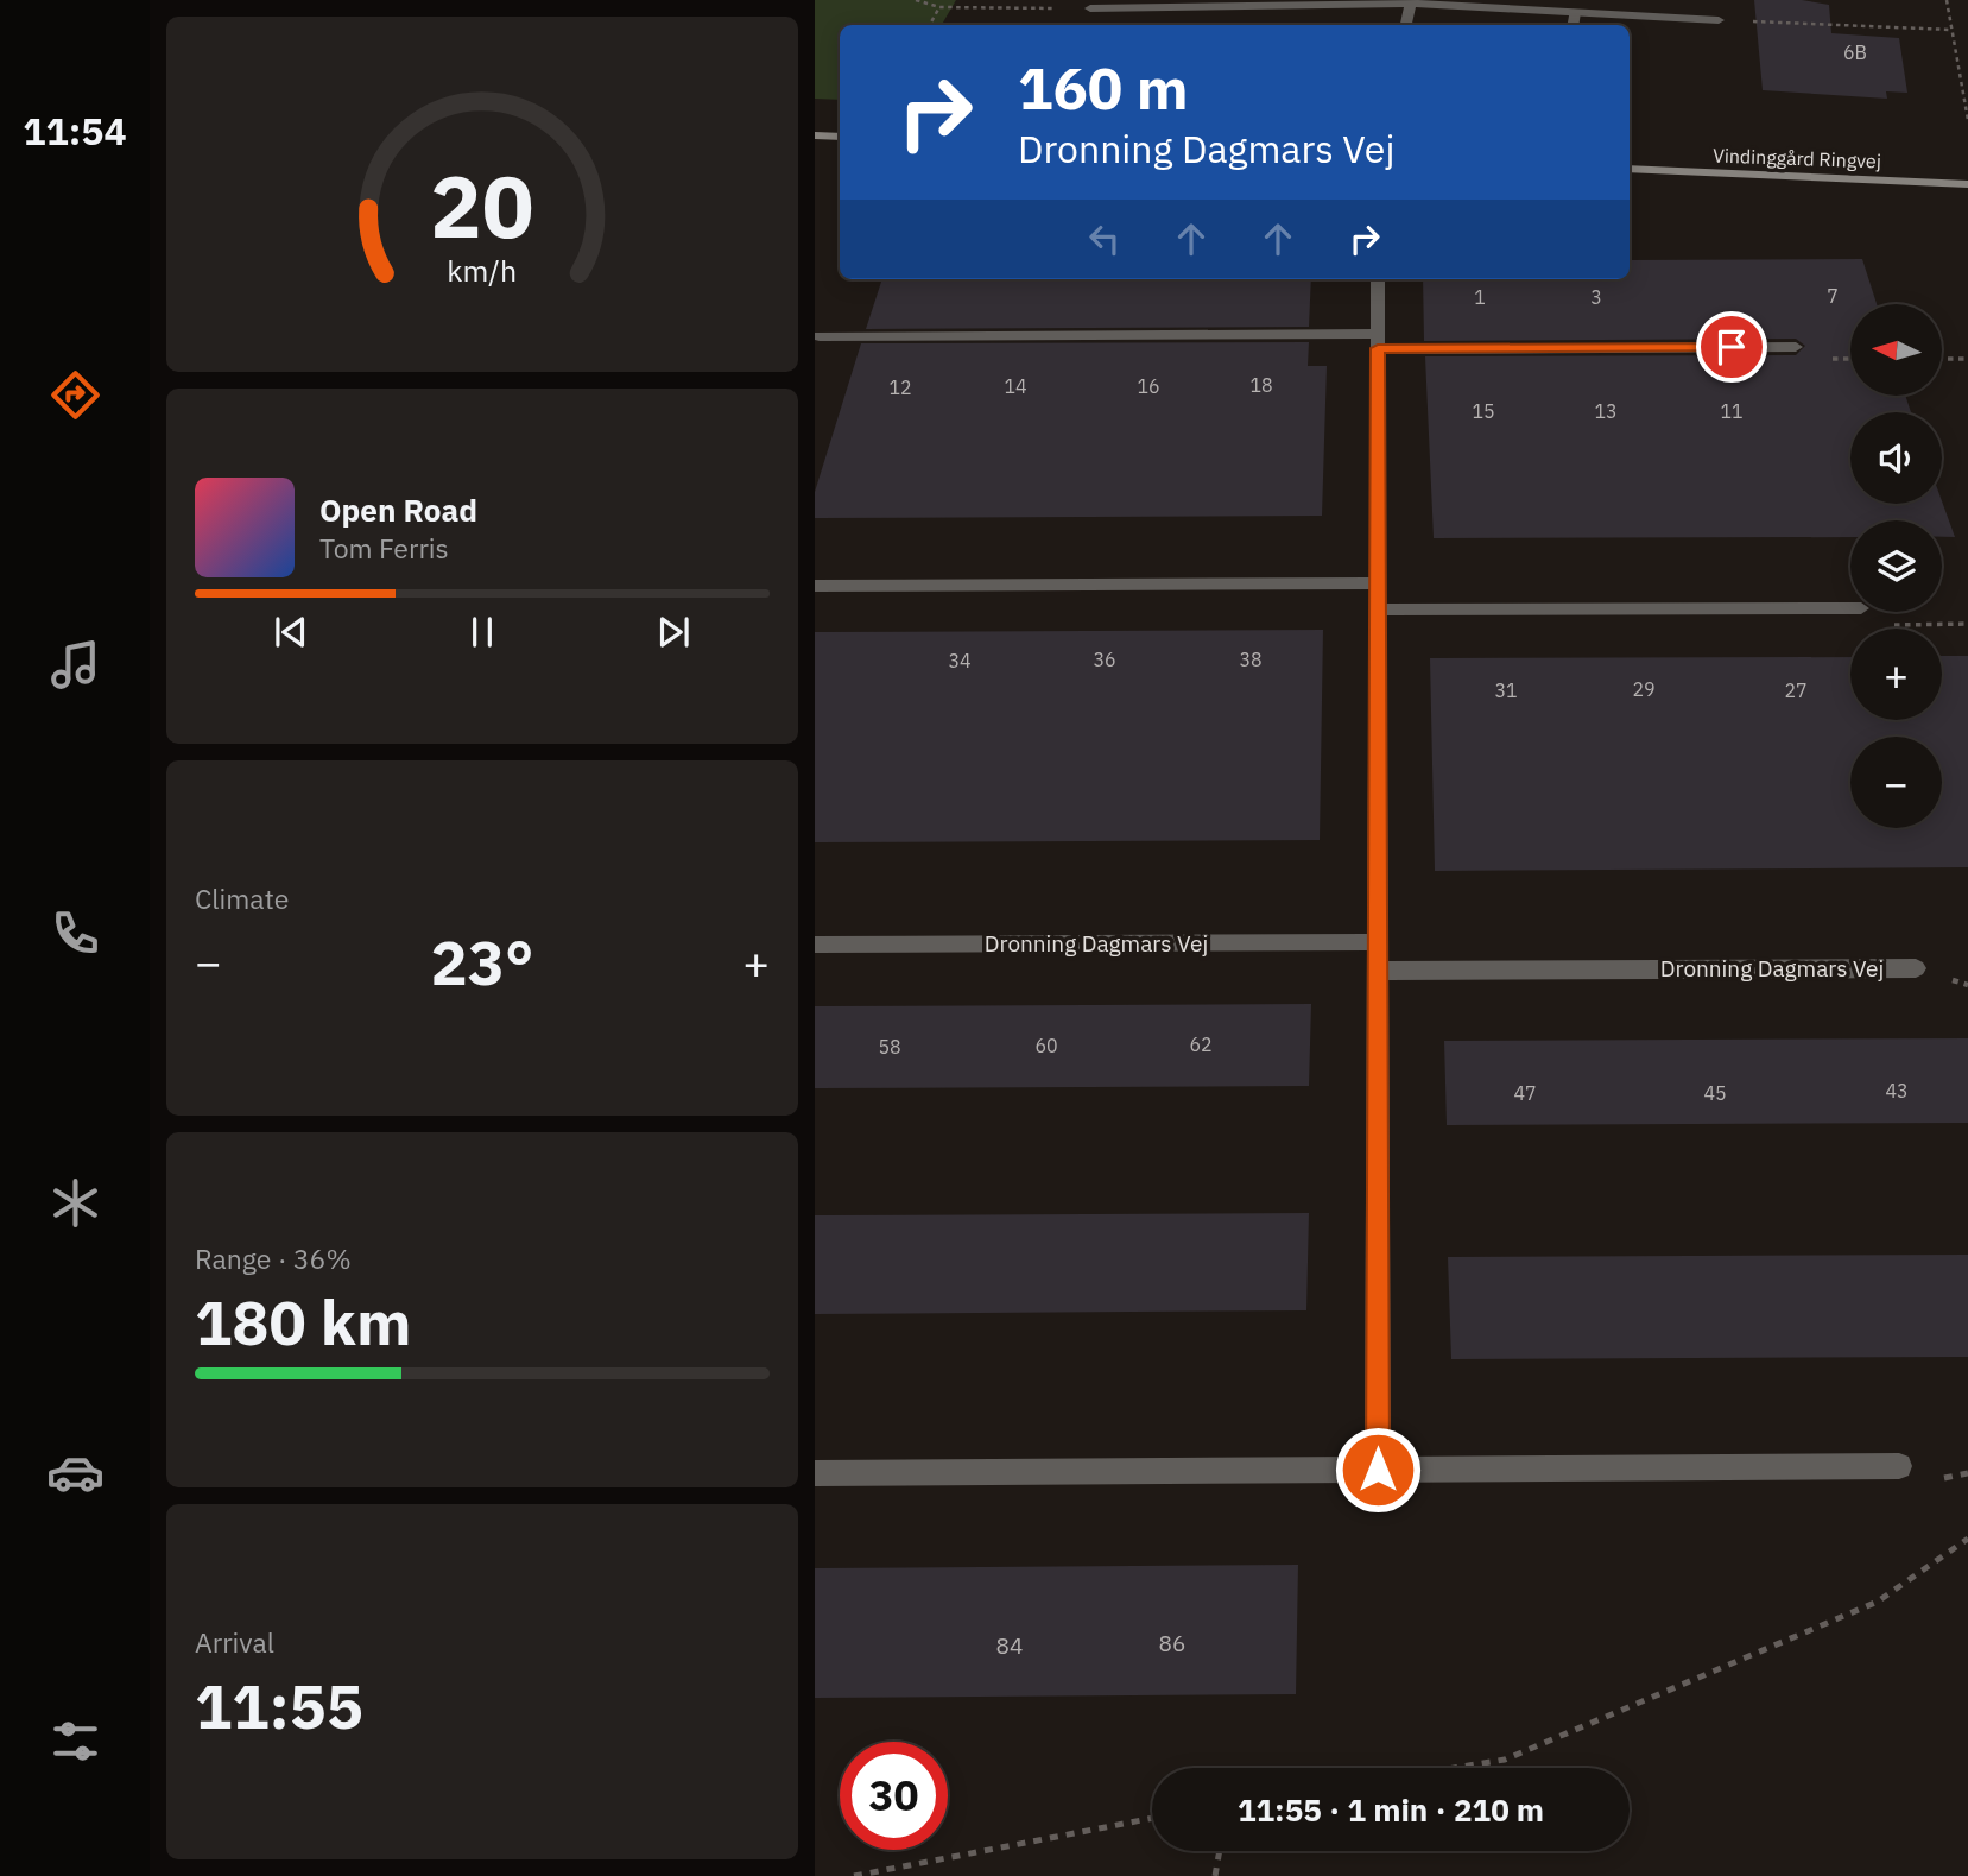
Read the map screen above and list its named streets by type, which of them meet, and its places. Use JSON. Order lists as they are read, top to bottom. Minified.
{"streets":{"street":["Vindinggård Ringvej","Dronning Dagmars Vej"]},"house_numbers":["6B","7","1","3","18","14","16","12","15","13","11","36","38","34","29","31","27","62","60","58","43","47","45","86","84"],"north":"left","page":{"tabs":"11:54","turn":["160 m","Dronning Dagmars Vej"],"map_buttons":["+","−"],"song":["Open Road","Tom Ferris"],"tile":["Climate",["Range · 36%","180 km"],["Arrival","11:55"]],"heat":["−","23°","+"],"limit":"30","trip":"11:55 · 1 min · 210 m","gauge":["20","km/h"]}}
